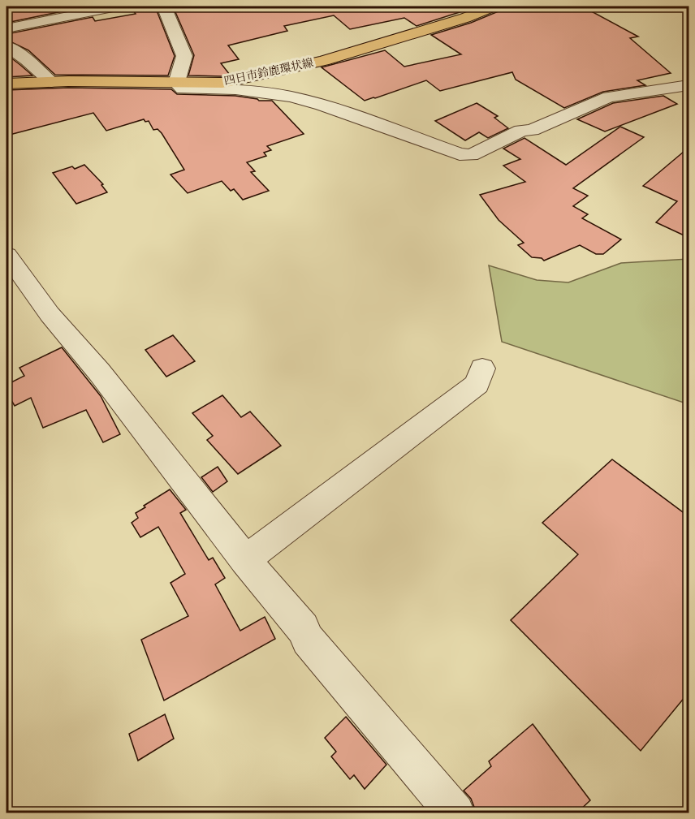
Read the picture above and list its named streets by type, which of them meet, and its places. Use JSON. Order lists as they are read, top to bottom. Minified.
{"streets":{"main road":["四日市鈴鹿環状線"]}}
